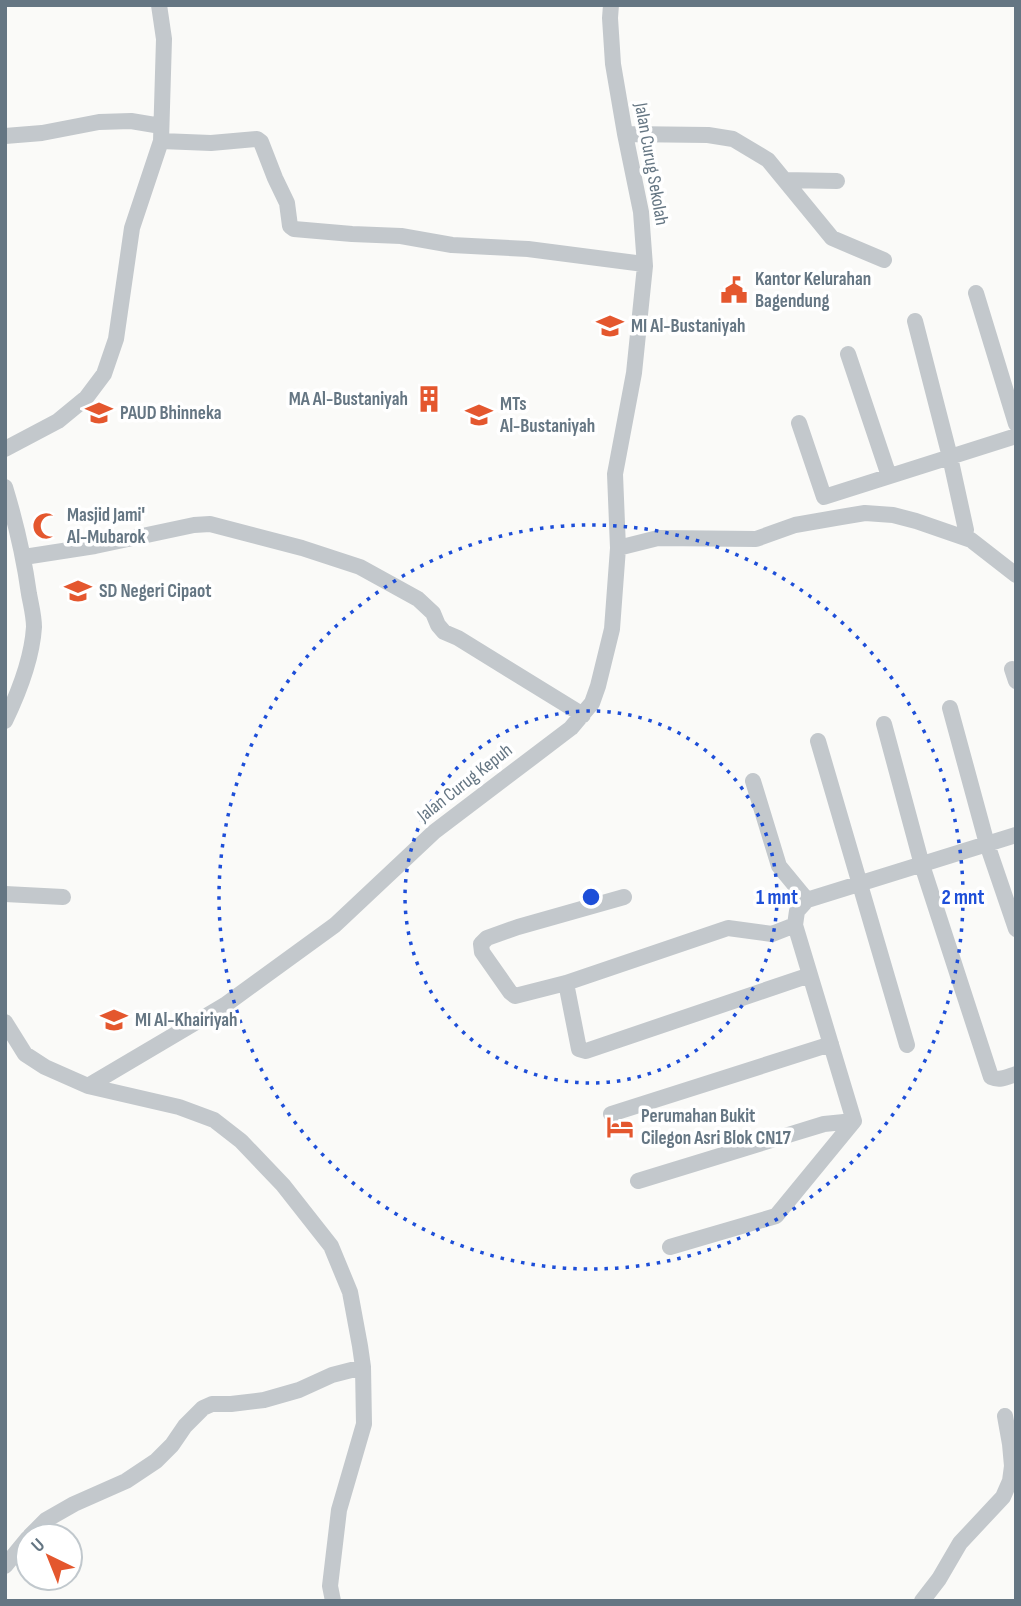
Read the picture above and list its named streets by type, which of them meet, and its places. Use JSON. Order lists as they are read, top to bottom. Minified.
{"streets":{"street":["Jalan Curug Sekolah","Jalan Curug Kepuh"]},"crossings":[["Jalan Curug Sekolah","Jalan Curug Kepuh"]],"places":{"public building":["Kantor Kelurahan Bagendung"],"school or university":["MI Al-Bustaniyah","PAUD Bhinneka","MTs Al-Bustaniyah","SD Negeri Cipaot","MI Al-Khairiyah"],"building":["MA Al-Bustaniyah"],"mosque":["Masjid Jami' Al-Mubarok"],"hotel":["Perumahan Bukit Cilegon Asri Blok CN17"]},"north":"top left","rings":["1 mnt","2 mnt"]}
